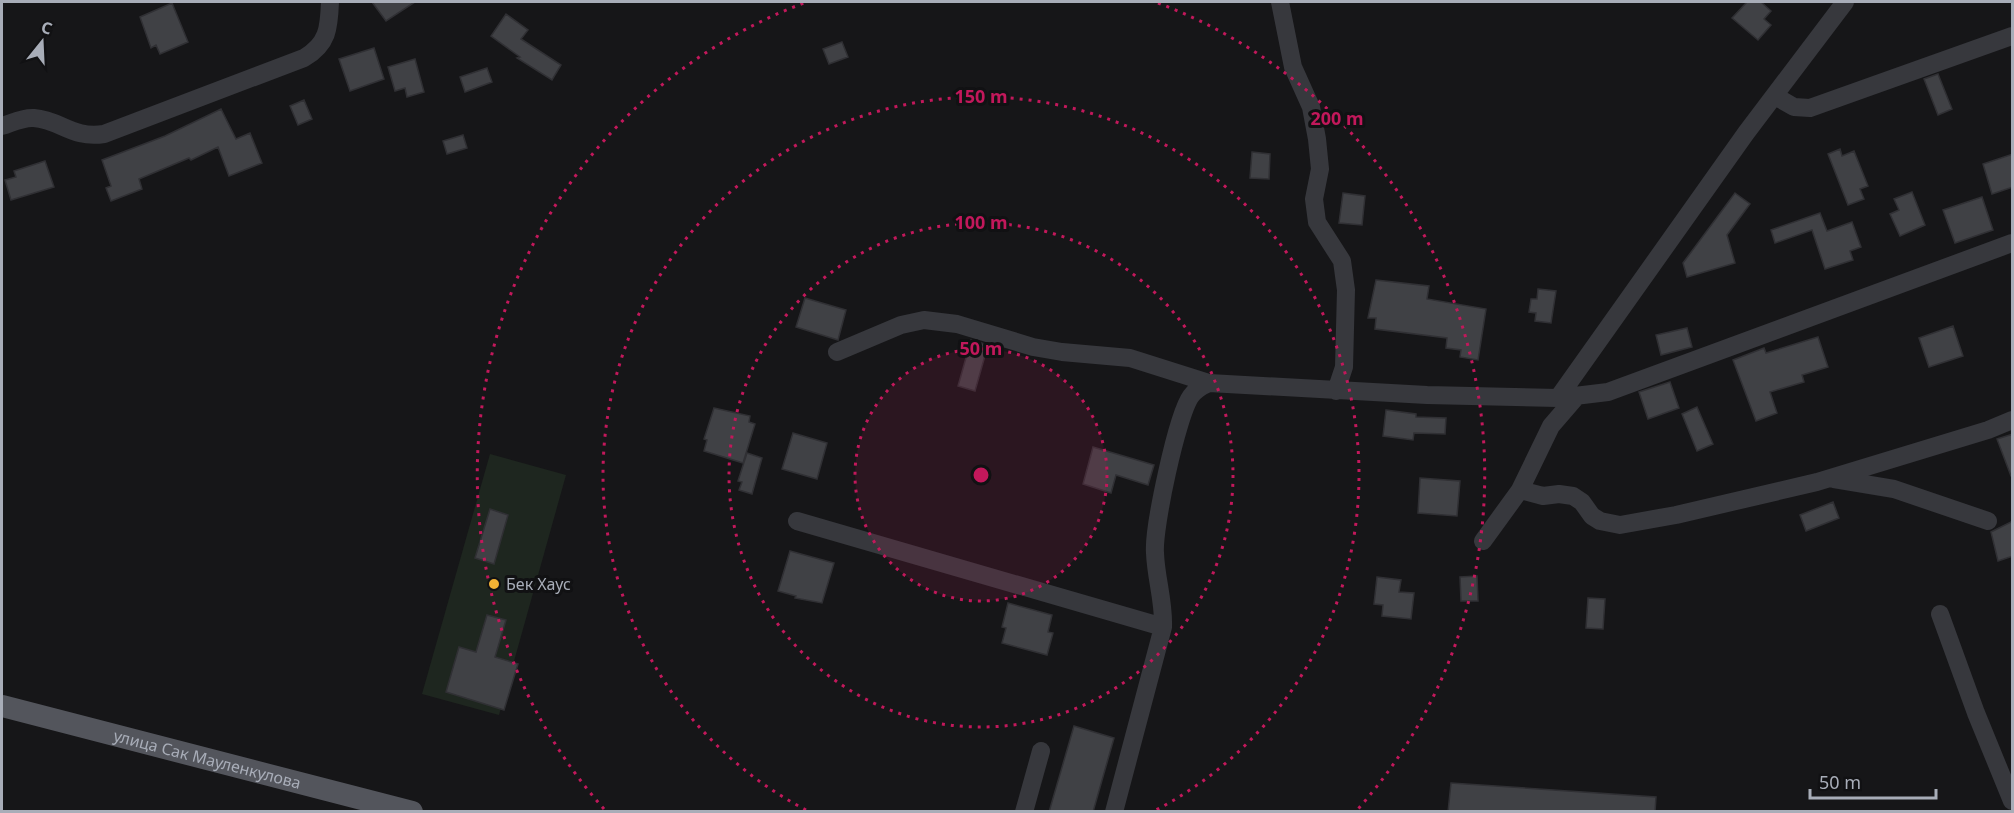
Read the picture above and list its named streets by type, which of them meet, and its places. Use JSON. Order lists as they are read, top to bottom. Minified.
{"streets":{"main road":["улица Сак Мауленкулова"]},"places":["Бек Хаус"],"scale_bar":"50 m","north":"top","rings":["150 m","200 m","100 m","50 m"]}
